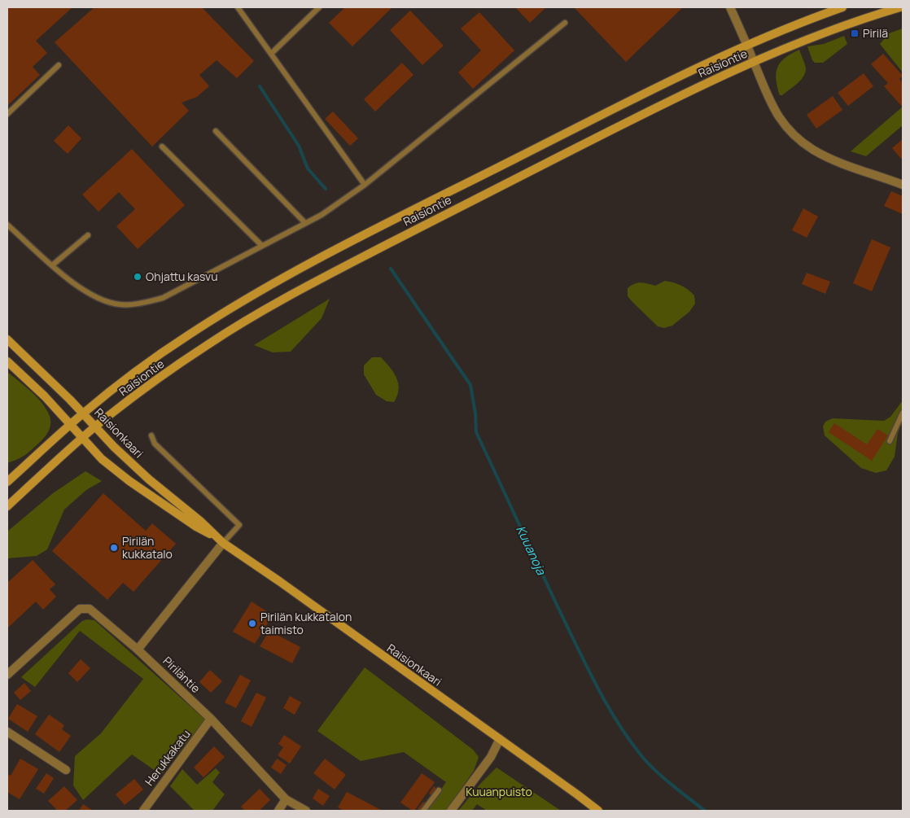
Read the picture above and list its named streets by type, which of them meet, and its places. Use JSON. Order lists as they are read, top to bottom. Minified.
{"streets":{"main road":["Raisiontie","Raisionkaari"],"street":["Piriläntie","Herukkakatu"]},"crossings":[["Raisiontie","Raisionkaari"],["Piriläntie","Herukkakatu"]],"water":["Kuuanoja"],"parks":["Kuuanpuisto"],"places":{"transit":["Pirilä"],"other":["Ohjattu kasvu","Pirilän kukkatalo","Pirilän kukkatalon taimisto"]}}
